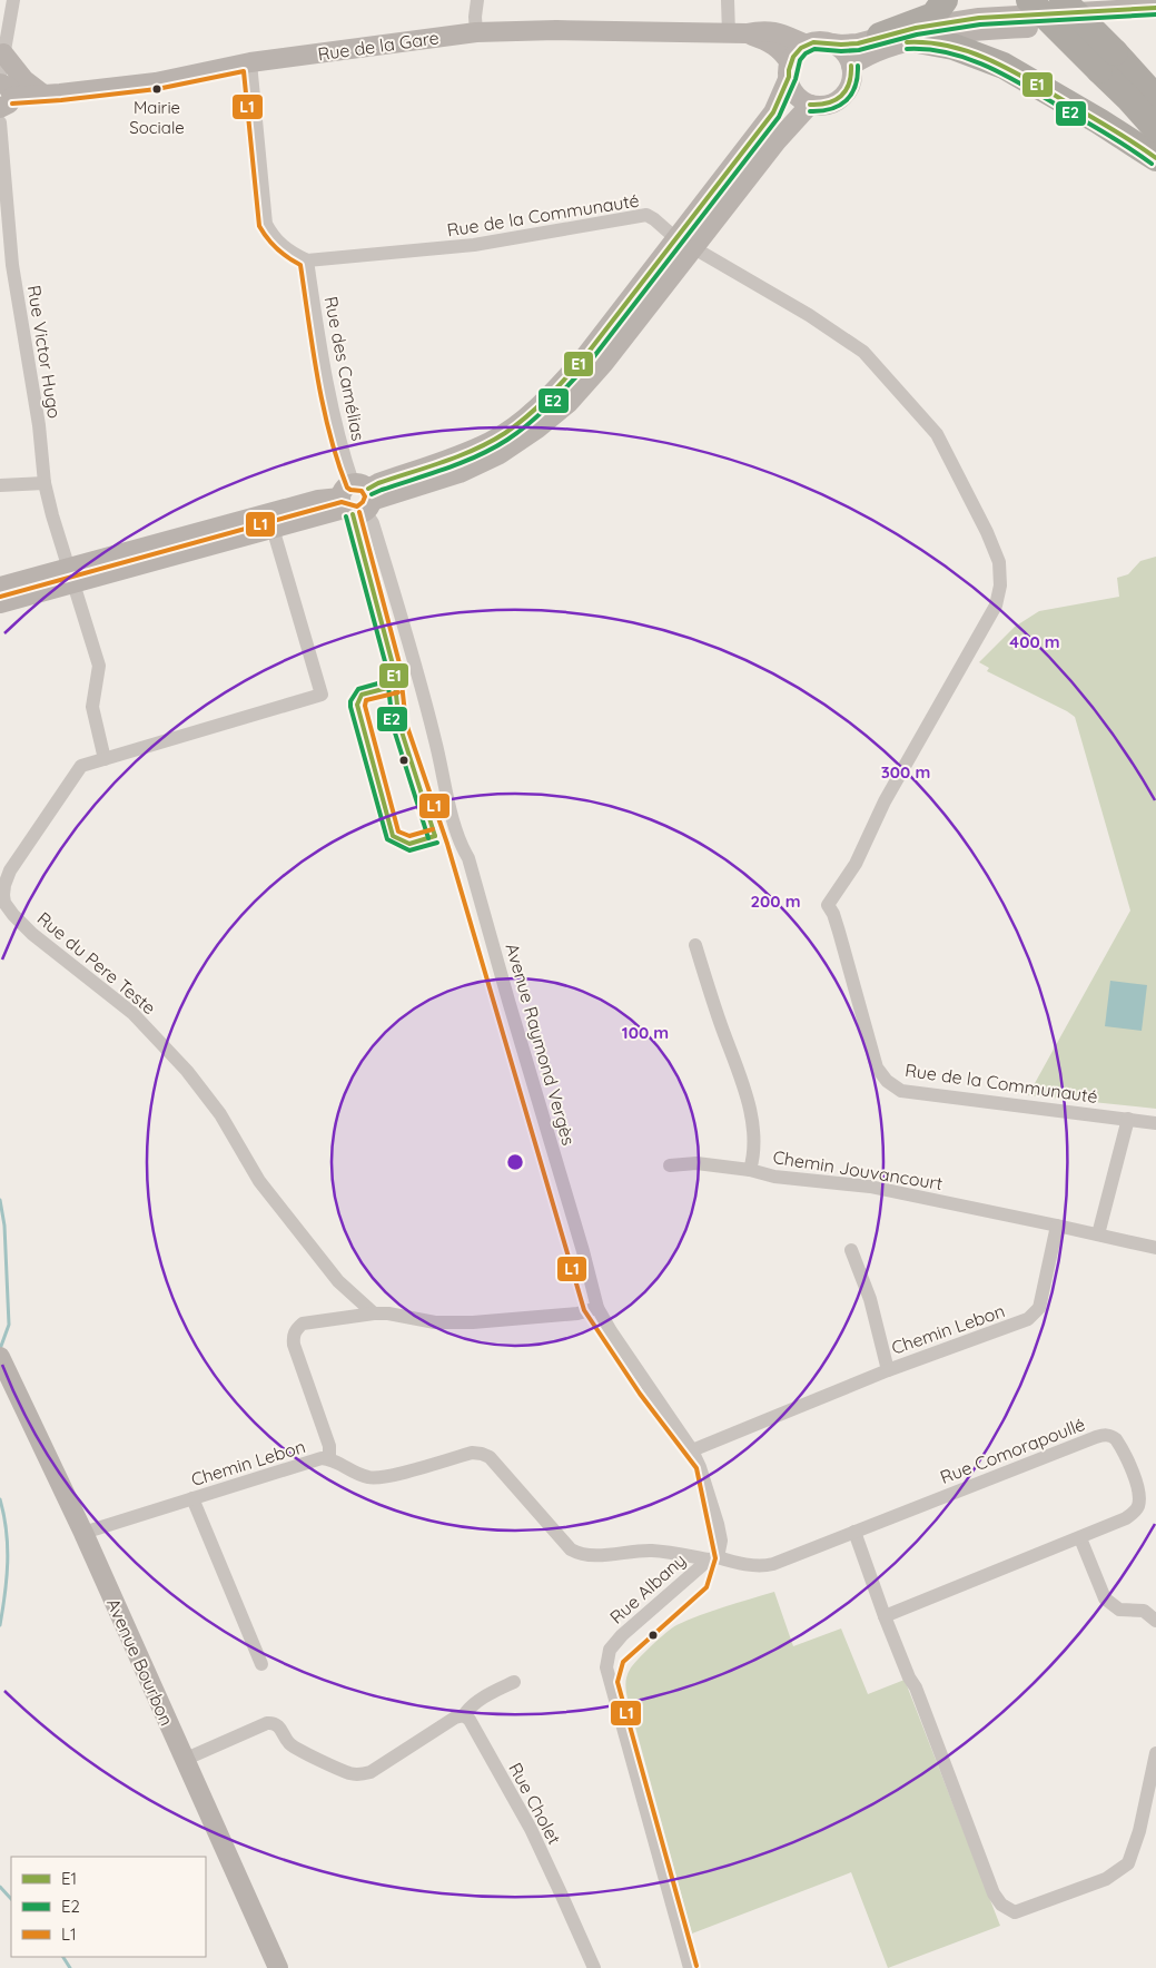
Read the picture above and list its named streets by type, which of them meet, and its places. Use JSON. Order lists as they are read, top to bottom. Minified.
{"streets":{"main road":["Rue de la Gare","Avenue Bourbon"],"street":["Rue de la Communauté","Rue Victor Hugo","Rue des Camélias","Rue du Pere Teste","Avenue Raymond Vergès","Chemin Jouvancourt","Chemin Lebon","Rue Comorapoullé","Rue Albany","Rue Cholet"]},"crossings":[["Rue de la Communauté","Rue des Camélias"],["Rue Victor Hugo","Rue du Pere Teste"],["Rue des Camélias","Avenue Raymond Vergès"],["Avenue Raymond Vergès","Chemin Lebon"],["Avenue Raymond Vergès","Rue Comorapoullé"],["Avenue Raymond Vergès","Rue Albany"],["Chemin Jouvancourt","Chemin Lebon"],["Chemin Lebon","Rue Comorapoullé"],["Chemin Lebon","Rue Albany"],["Chemin Lebon","Avenue Bourbon"],["Rue Comorapoullé","Rue Albany"]],"places":["Mairie Sociale"],"lines":["transit line E1","transit line E2","transit line L1"],"legend":["E1","E2","L1"],"rings":["400 m","300 m","200 m","100 m"]}
